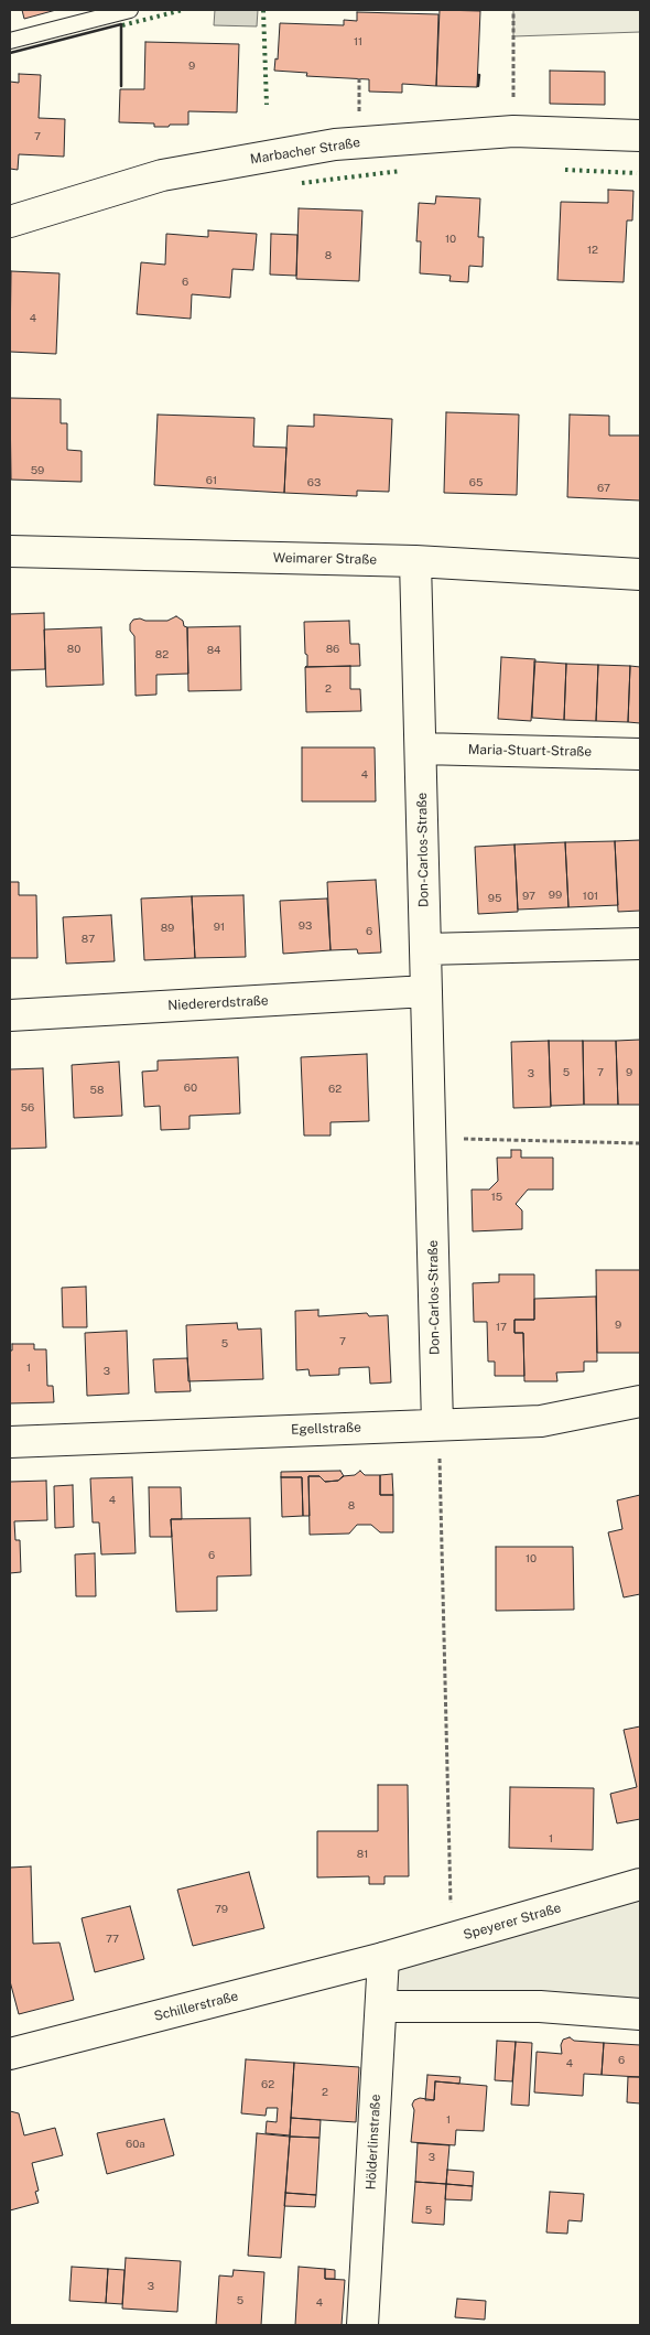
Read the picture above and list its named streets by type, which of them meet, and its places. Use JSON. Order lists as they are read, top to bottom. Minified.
{"streets":{"street":["Marbacher Straße","Weimarer Straße","Maria-Stuart-Straße","Don-Carlos-Straße","Niedererdstraße","Egellstraße","Speyerer Straße","Schillerstraße","Hölderlinstraße"]},"crossings":[["Weimarer Straße","Don-Carlos-Straße"],["Maria-Stuart-Straße","Don-Carlos-Straße"],["Don-Carlos-Straße","Niedererdstraße"],["Don-Carlos-Straße","Egellstraße"],["Speyerer Straße","Schillerstraße"],["Speyerer Straße","Hölderlinstraße"],["Schillerstraße","Hölderlinstraße"]],"house_numbers":["11","9","7","10","12","8","6","4","59","61","63","65","67","80","86","84","82","2","4","99","97","101","95","93","91","89","6","87","5","7","9","3","60","62","58","56","15","9","17","7","5","1","3","4","8","6","10","1","81","79","77","6","4","62","2","1","60a","3","5","3","5","4"]}
